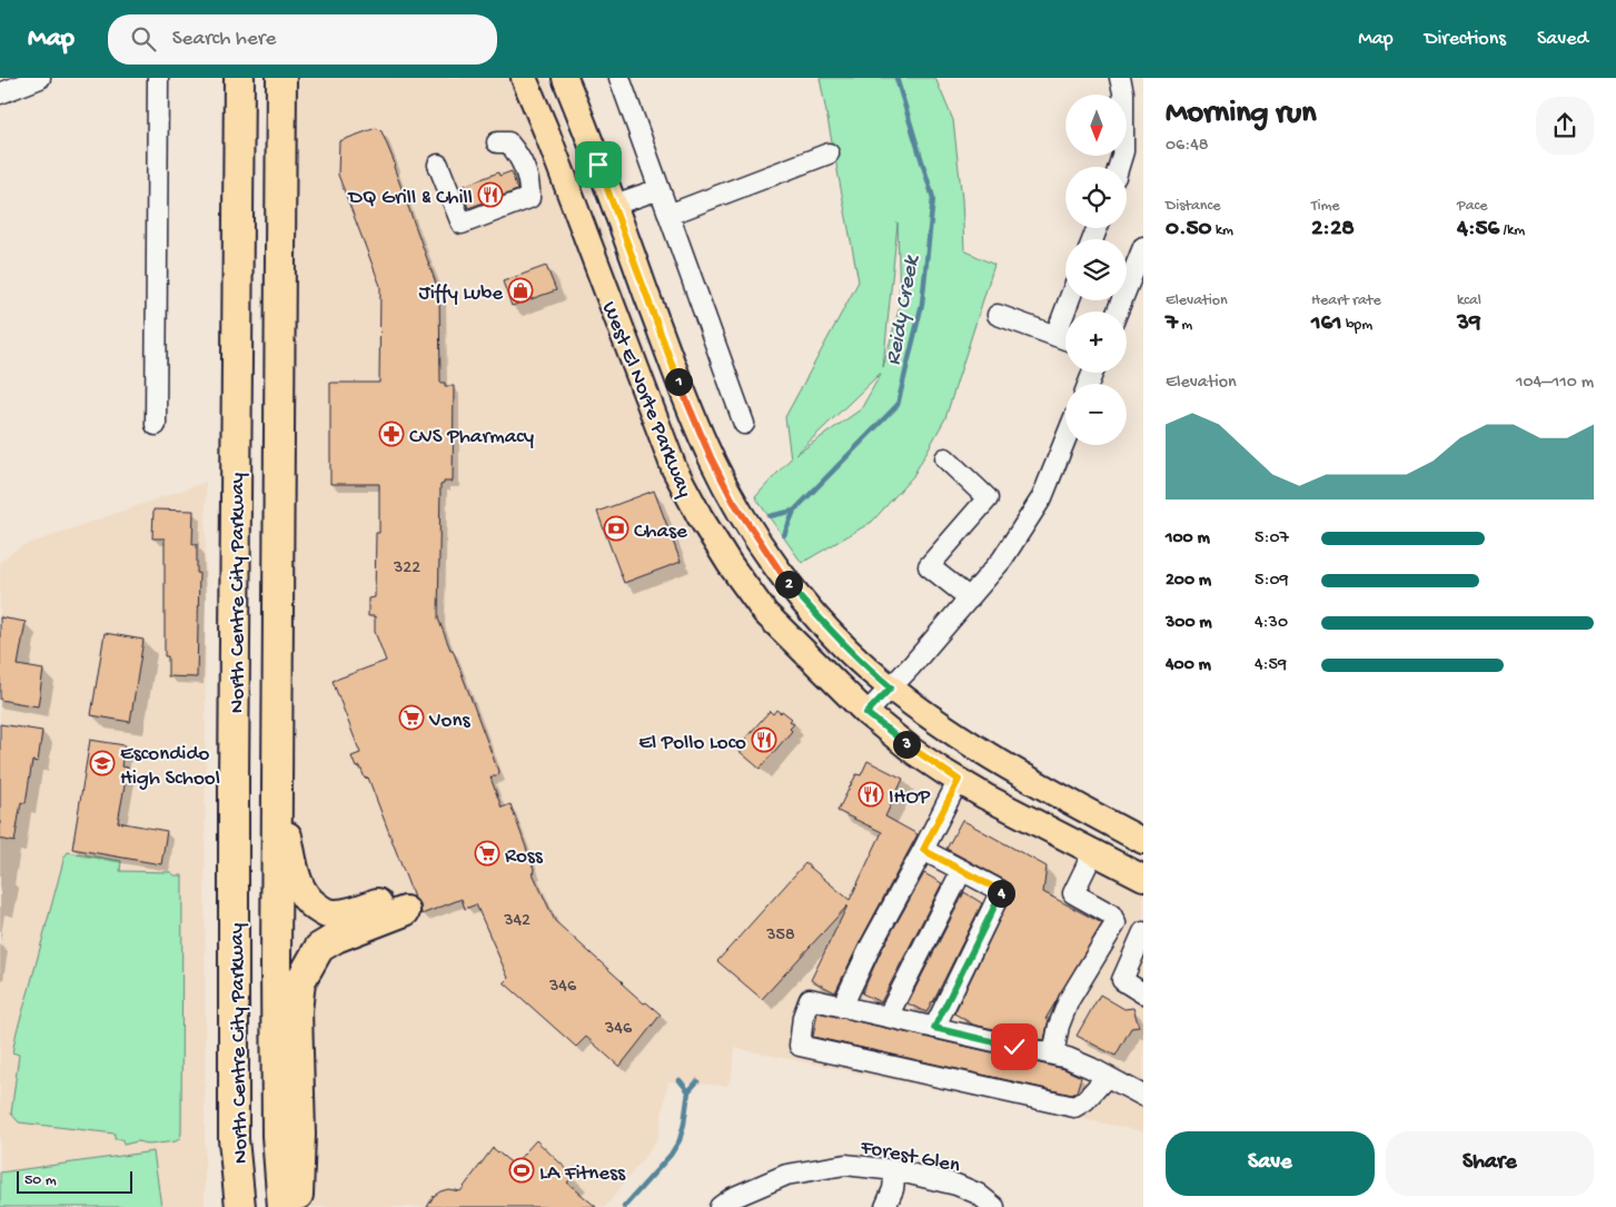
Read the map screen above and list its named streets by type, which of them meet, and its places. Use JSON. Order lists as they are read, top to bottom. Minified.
{"streets":{"highway":["North Centre City Parkway"],"main road":["West El Norte Parkway"],"street":["Forest Glen"]},"water":["Reidy Creek"],"places":{"restaurant":["DQ Grill & Chill","El Pollo Loco","IHOP"],"shop":["Jiffy Lube"],"pharmacy":["CVS Pharmacy"],"bank":["Chase"],"supermarket":["Vons","Ross"],"school or university":["Escondido High School"],"sports":["LA Fitness"]},"house_numbers":["322","342","358","346","346"],"scale_bar":"50 m","north":"bottom","page":{"header":"Map","search":"Search here","nav":["Map","Directions","Saved"],"heading":["Morning run","06:48"],"map_buttons":["+","−"],"stats":[["Distance","0.50 km"],["Time","2:28"],["Pace","4:56 /km"],["Elevation","7 m"],["Heart rate","161 bpm"],["kcal","39"]],"chart":["Elevation","104–110 m"],"pins":["1","2","3","4"],"list":[{"name":"100 m","note":"5:07"},{"name":"200 m","note":"5:09"},{"name":"300 m","note":"4:30"},{"name":"400 m","note":"4:59"}],"buttons":["Save","Share"],"scale":"50 m"}}
